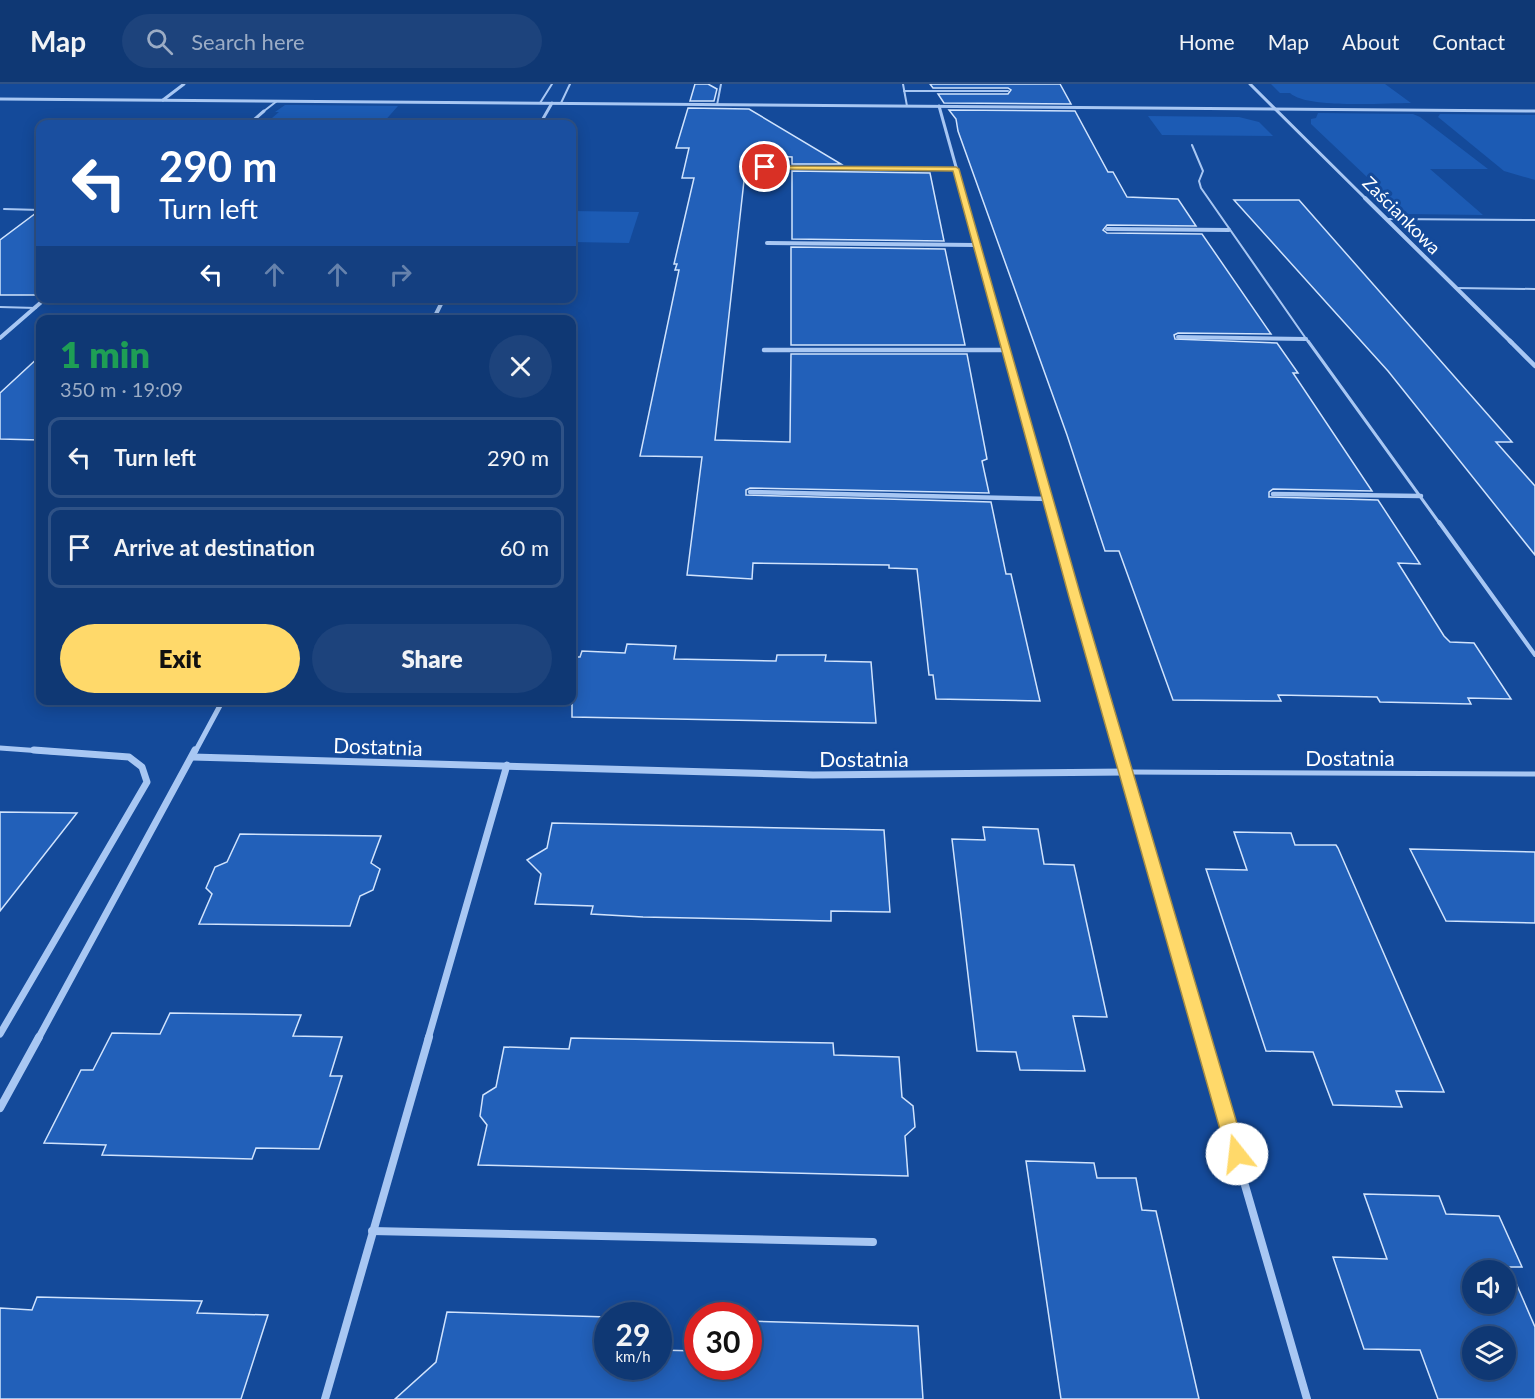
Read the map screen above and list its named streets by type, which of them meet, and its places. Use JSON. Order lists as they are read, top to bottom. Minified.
{"streets":{"street":["Zaściankowa","Dostatnia"]},"page":{"header":"Map","search":"Search here","nav":["Home","Map","About","Contact"],"turn":["290 m","Turn left"],"heading":["1 min","350 m · 19:09"],"list":[{"name":"Turn left","value":"290 m"},{"name":"Arrive at destination","value":"60 m"}],"buttons":["Exit","Share"],"speed":"29 km/h","limit":"30"}}
